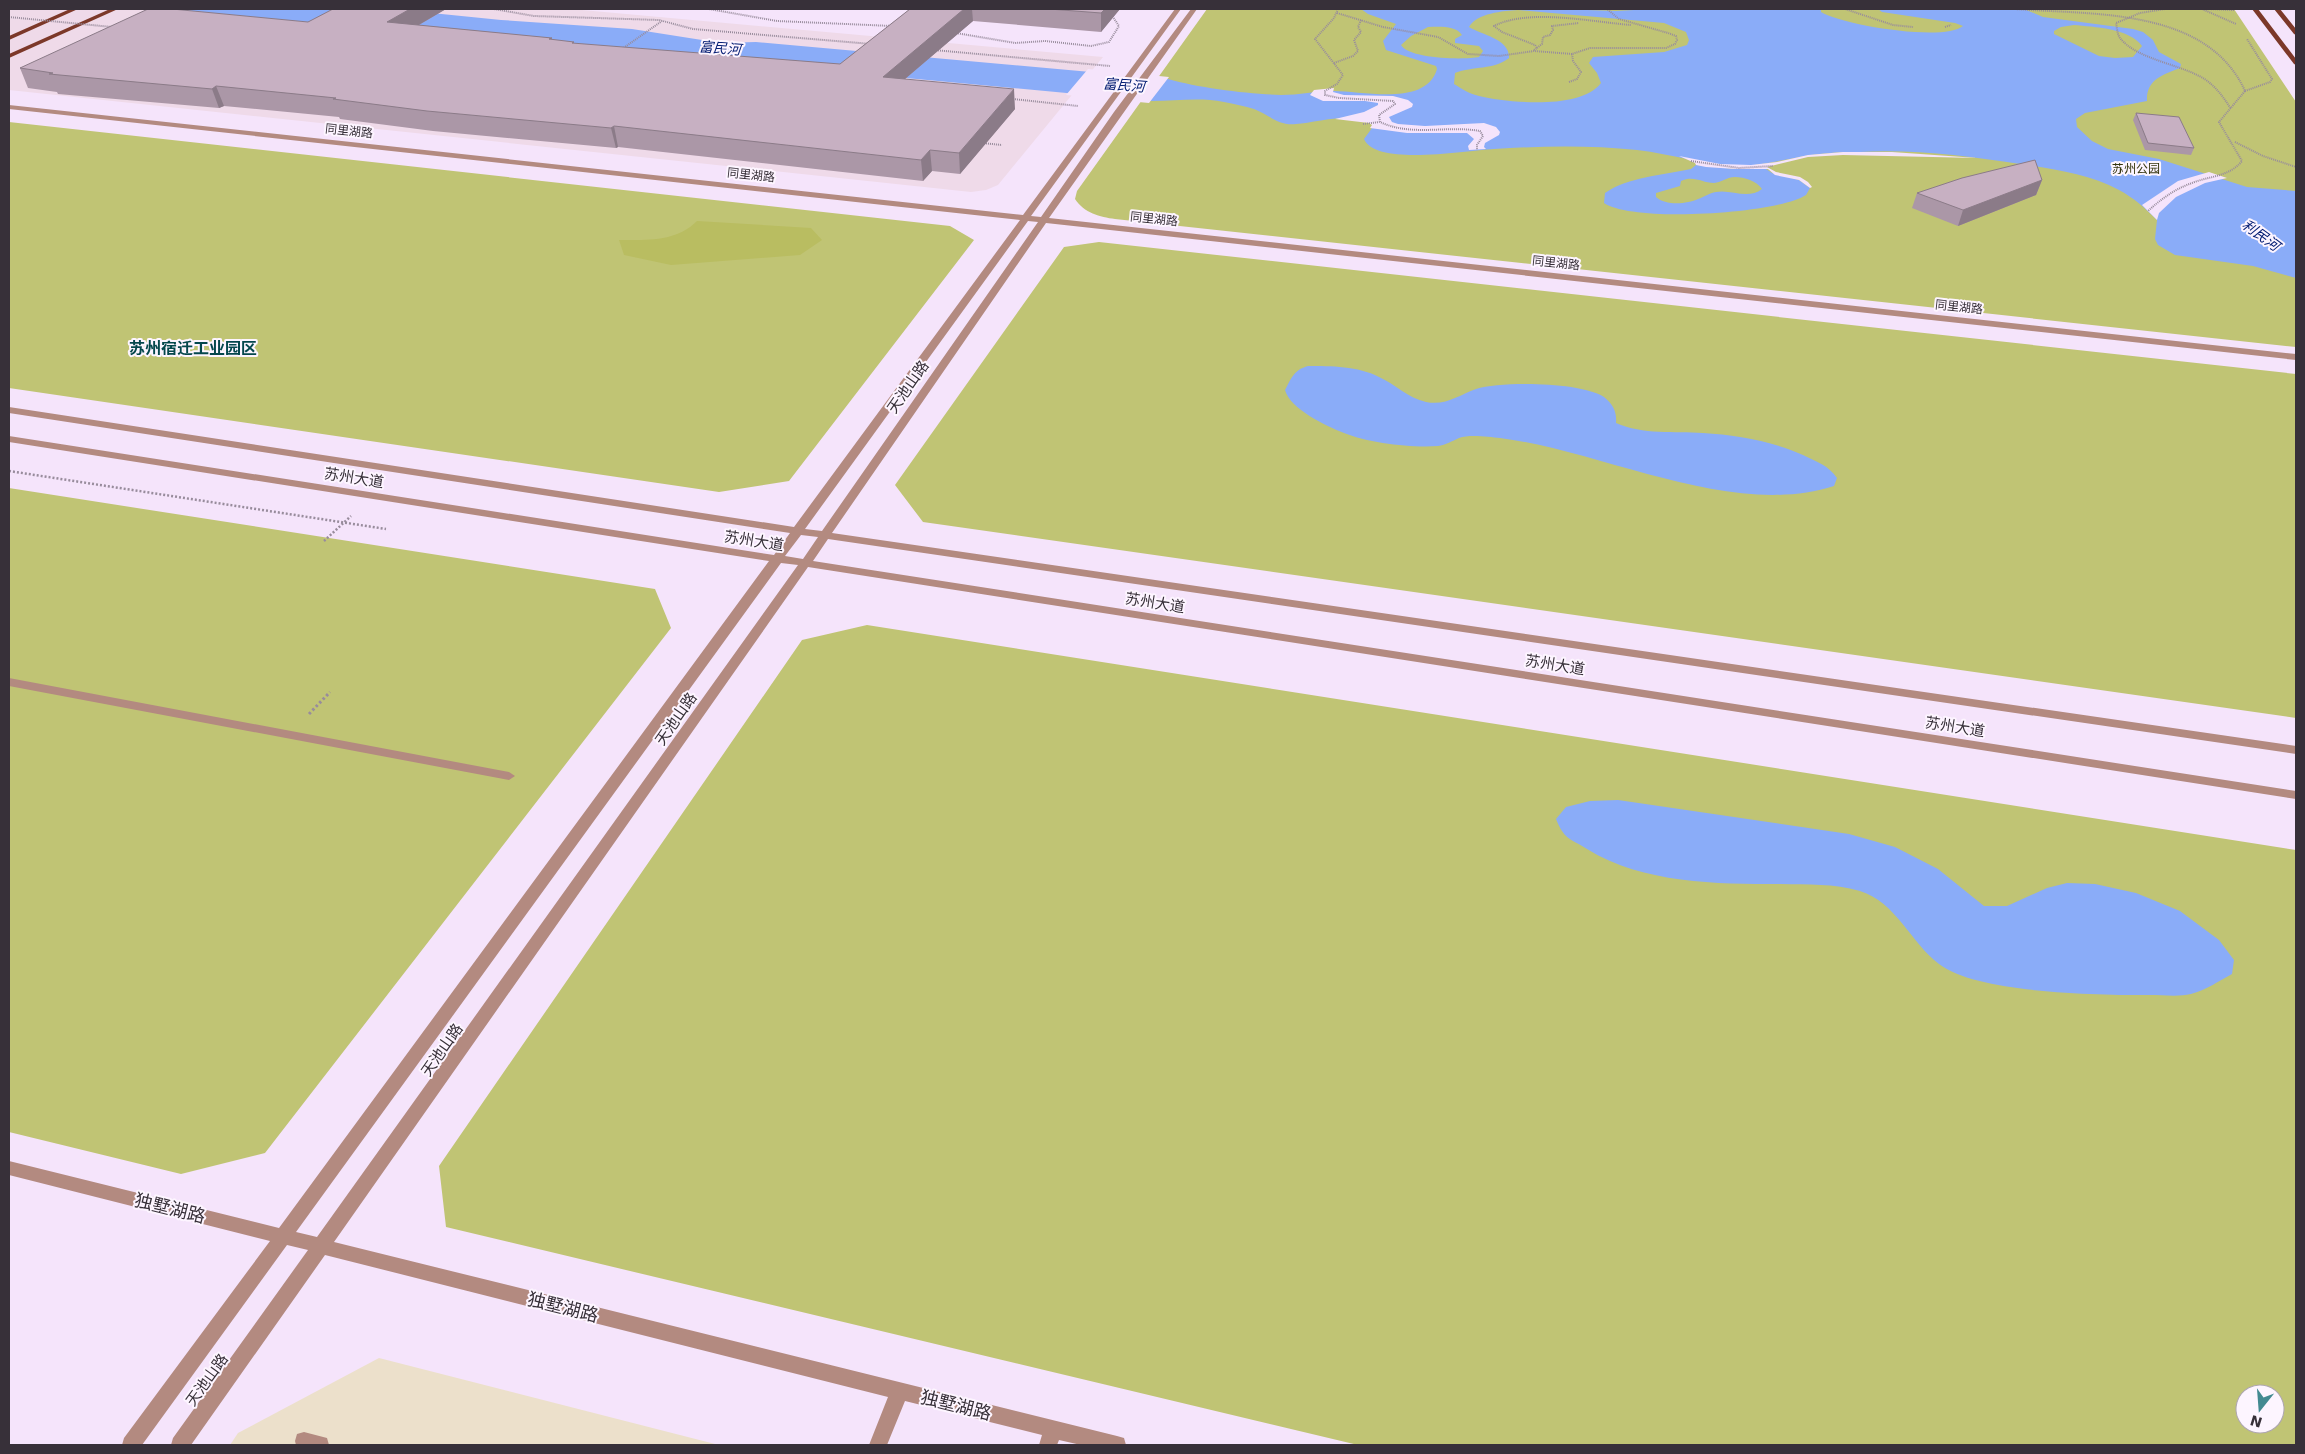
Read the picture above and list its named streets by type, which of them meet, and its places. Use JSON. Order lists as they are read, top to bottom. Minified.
{"streets":{"street":["同里湖路","天池山路","苏州大道","独墅湖路"]},"crossings":[["同里湖路","天池山路"],["天池山路","苏州大道"],["天池山路","独墅湖路"]],"districts":["苏州宿迁工业园区"],"water":["富民河","利民河"],"parks":["苏州公园"],"north":"bottom"}
